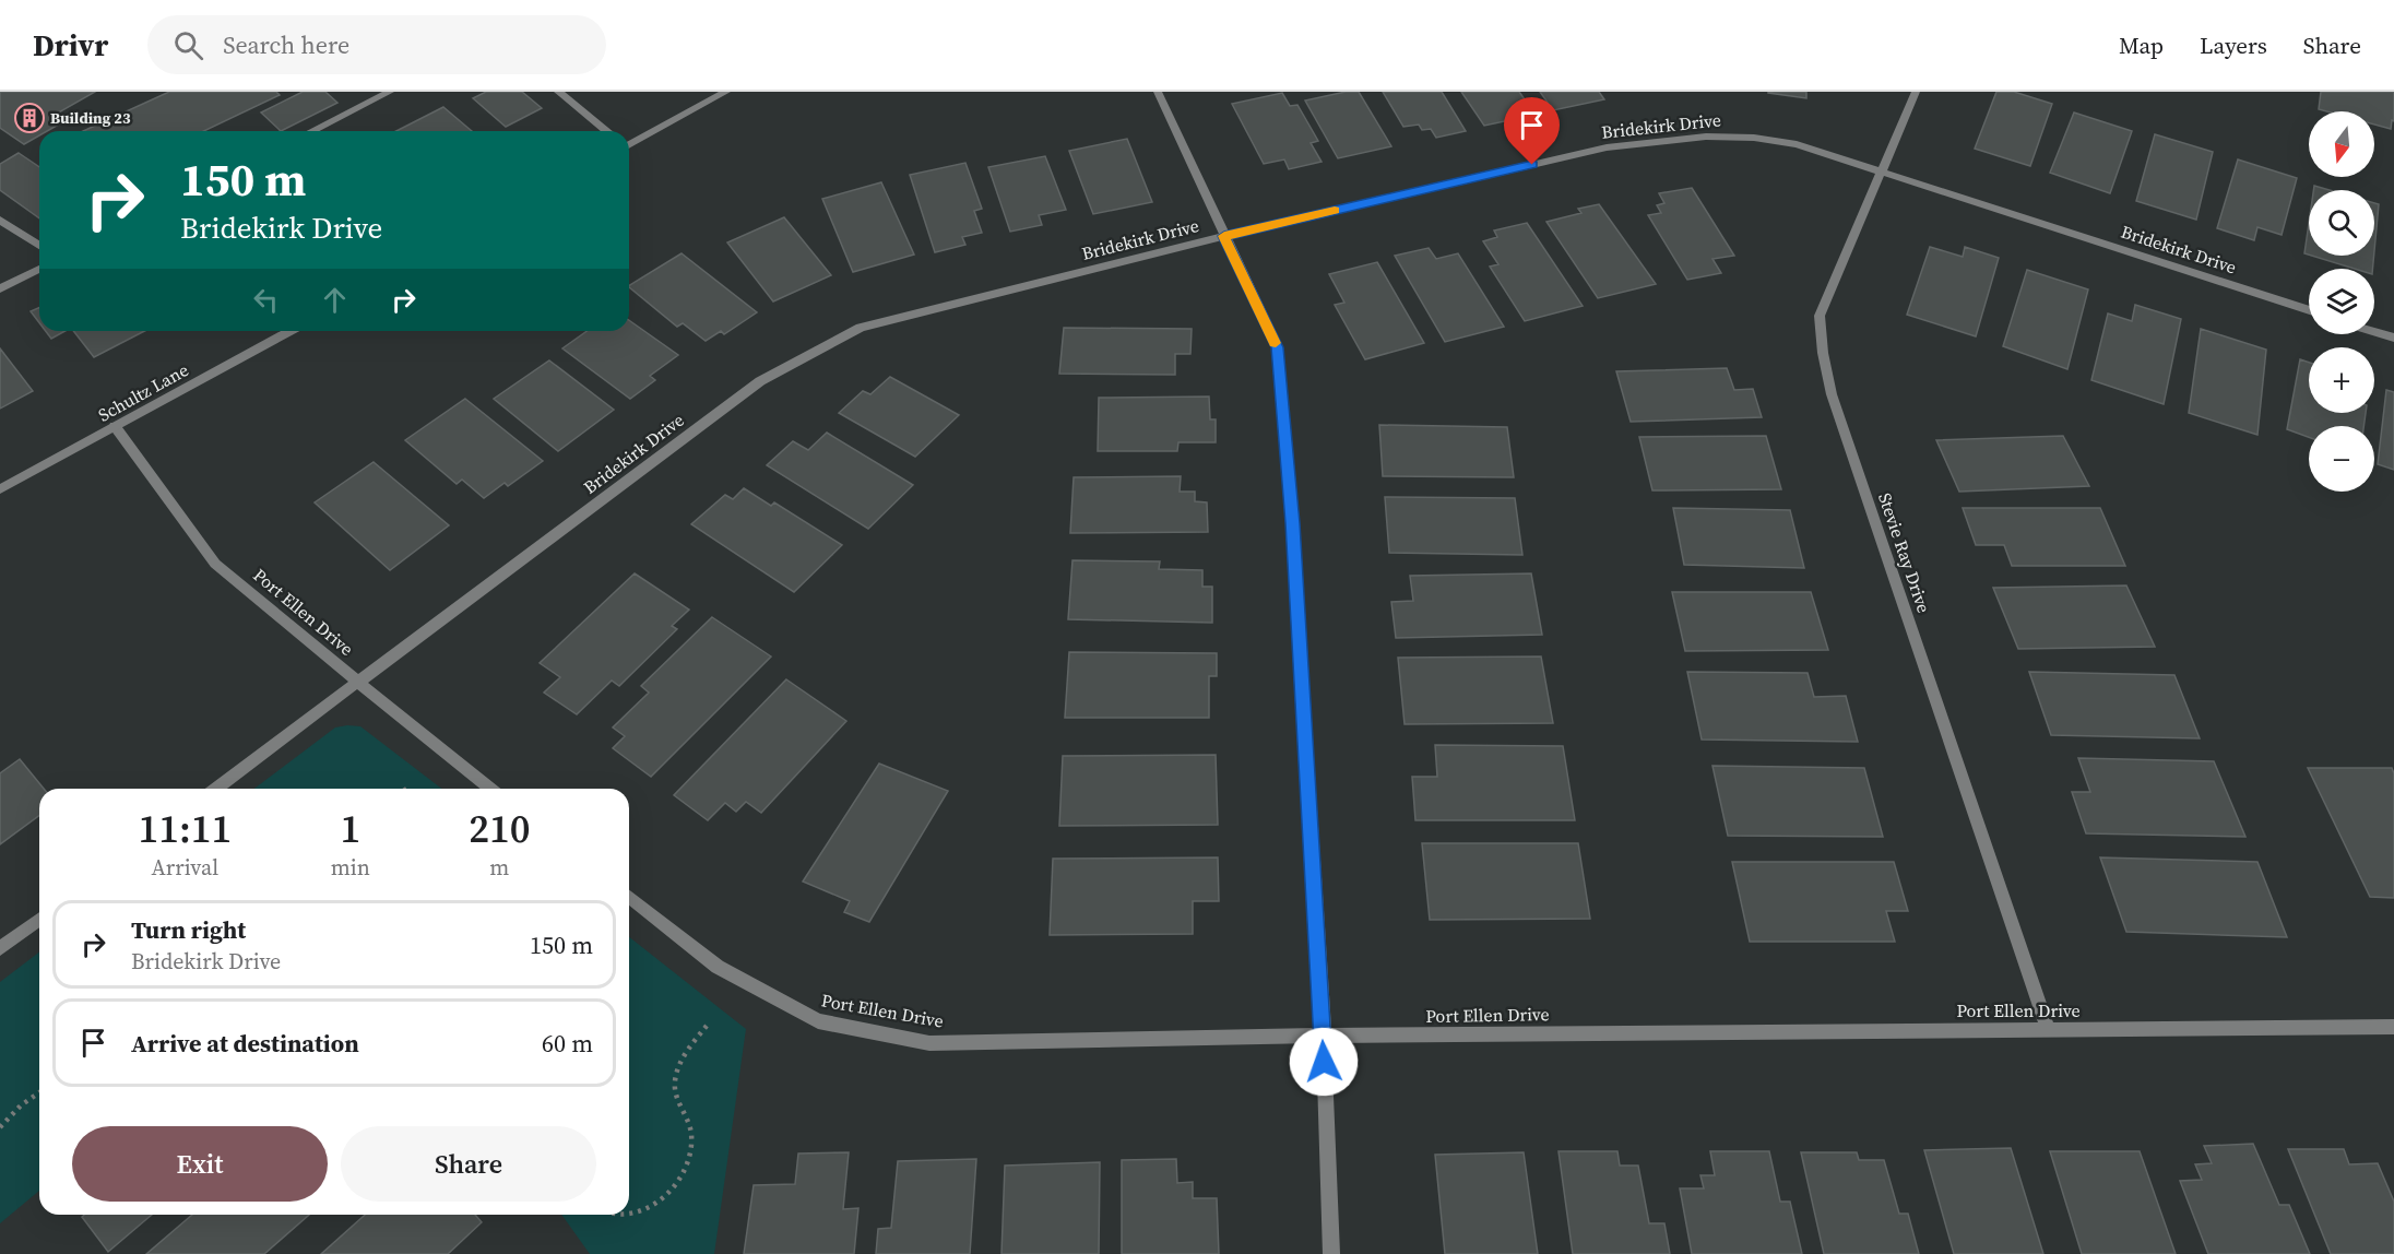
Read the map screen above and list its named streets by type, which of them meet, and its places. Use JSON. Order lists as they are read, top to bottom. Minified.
{"streets":{"street":["Bridekirk Drive","Schultz Lane","Stevie Ray Drive","Port Ellen Drive"]},"crossings":[["Bridekirk Drive","Stevie Ray Drive"],["Bridekirk Drive","Port Ellen Drive"],["Schultz Lane","Port Ellen Drive"],["Stevie Ray Drive","Port Ellen Drive"]],"places":{"building":["Building 23"]},"north":"bottom","page":{"header":"Drivr","search":"Search here","nav":["Map","Layers","Share"],"map_buttons":["+","−"],"turn":["150 m","Bridekirk Drive"],"eta":["11:11","Arrival","1","min","210","m"],"list":[{"name":"Turn right","note":"Bridekirk Drive","value":"150 m"},{"name":"Arrive at destination","value":"60 m"}],"buttons":["Exit","Share"]}}
